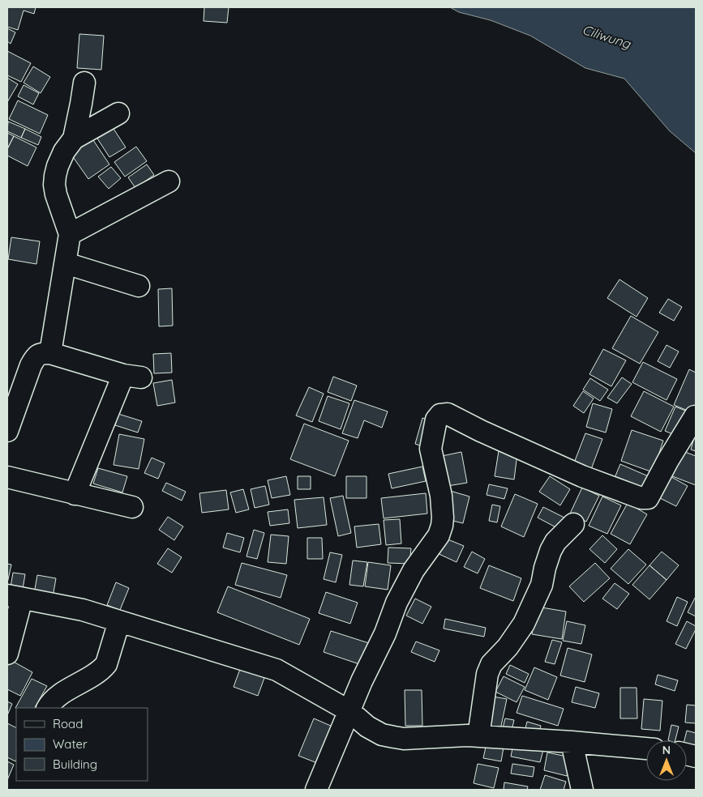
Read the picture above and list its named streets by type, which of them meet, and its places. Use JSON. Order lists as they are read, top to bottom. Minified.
{"water":["Ciliwung"],"legend":["Road","Water","Building"],"north":"top"}
